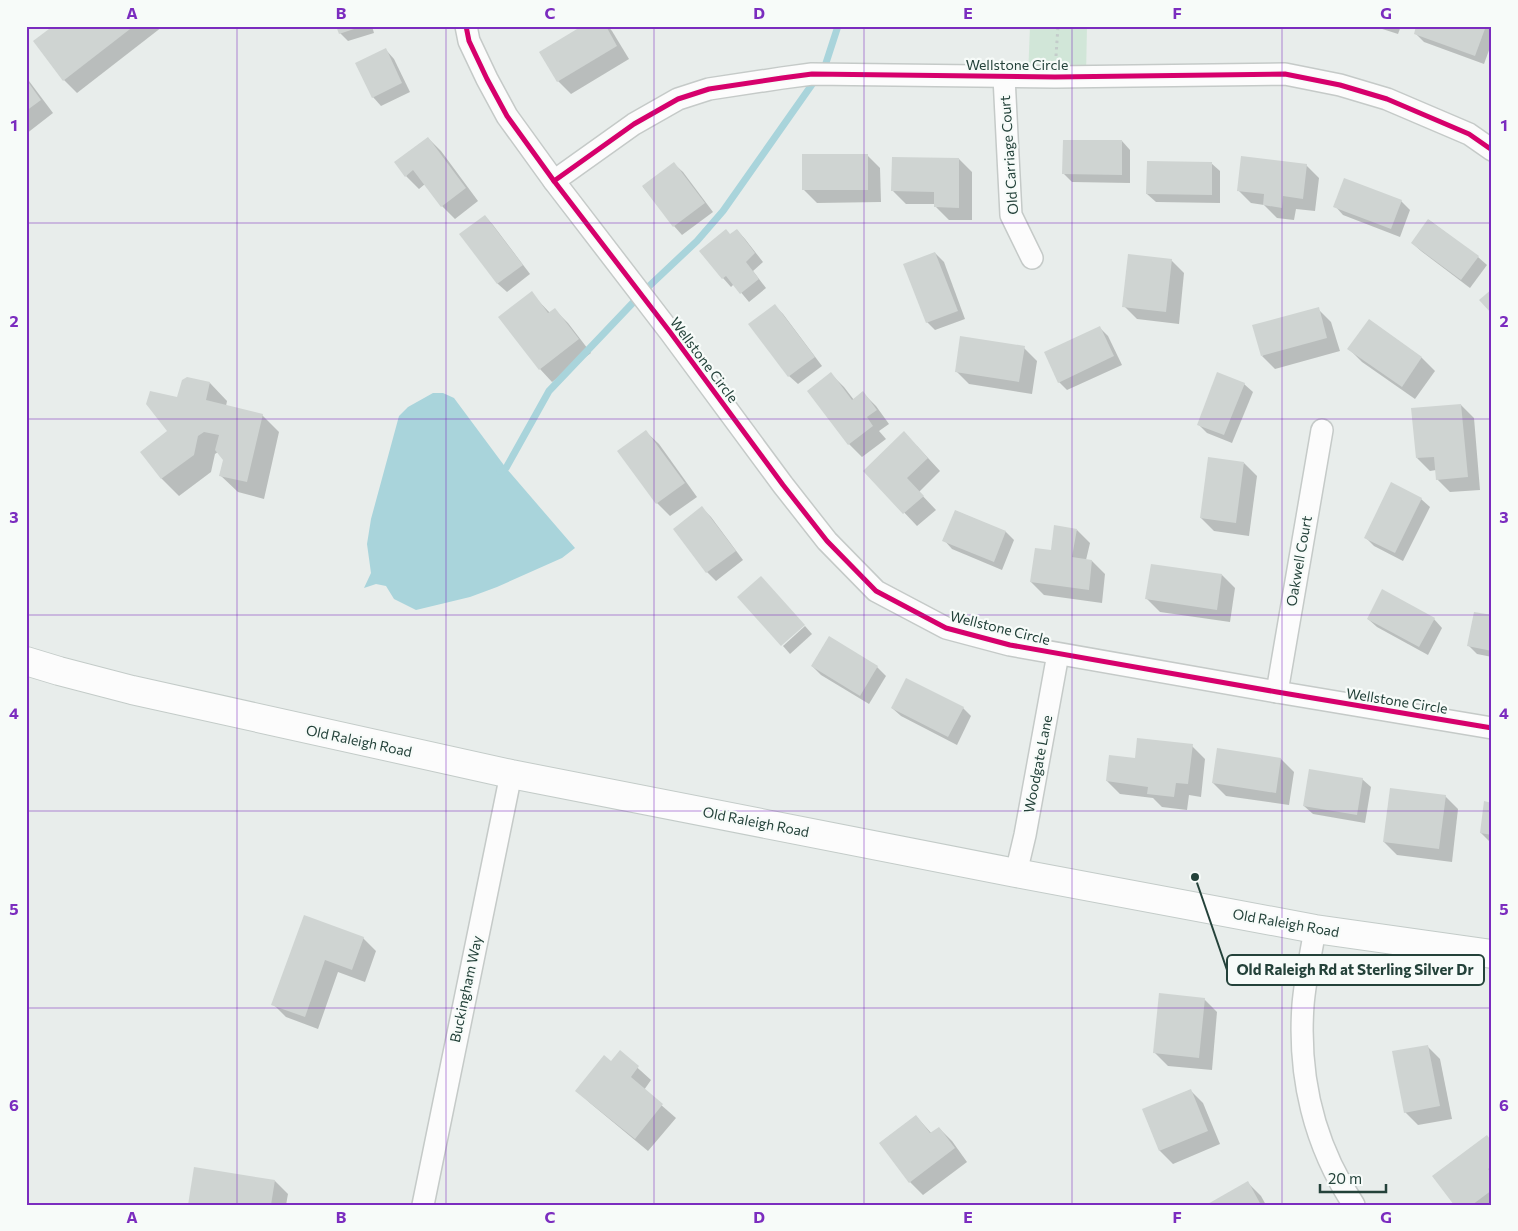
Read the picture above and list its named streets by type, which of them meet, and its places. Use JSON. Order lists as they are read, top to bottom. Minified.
{"streets":{"main road":["Old Raleigh Road"],"street":["Wellstone Circle","Old Carriage Court","Oakwell Court","Woodgate Lane","Buckingham Way"]},"crossings":[["Wellstone Circle","Old Carriage Court"],["Wellstone Circle","Oakwell Court"],["Wellstone Circle","Woodgate Lane"],["Old Raleigh Road","Woodgate Lane"],["Old Raleigh Road","Buckingham Way"]],"places":["Old Raleigh Rd at Sterling Silver Dr"],"scale_bar":"20 m","grid":{"columns":["A","B","C","D","E","F","G"],"rows":["1","2","3","4","5","6"]}}
